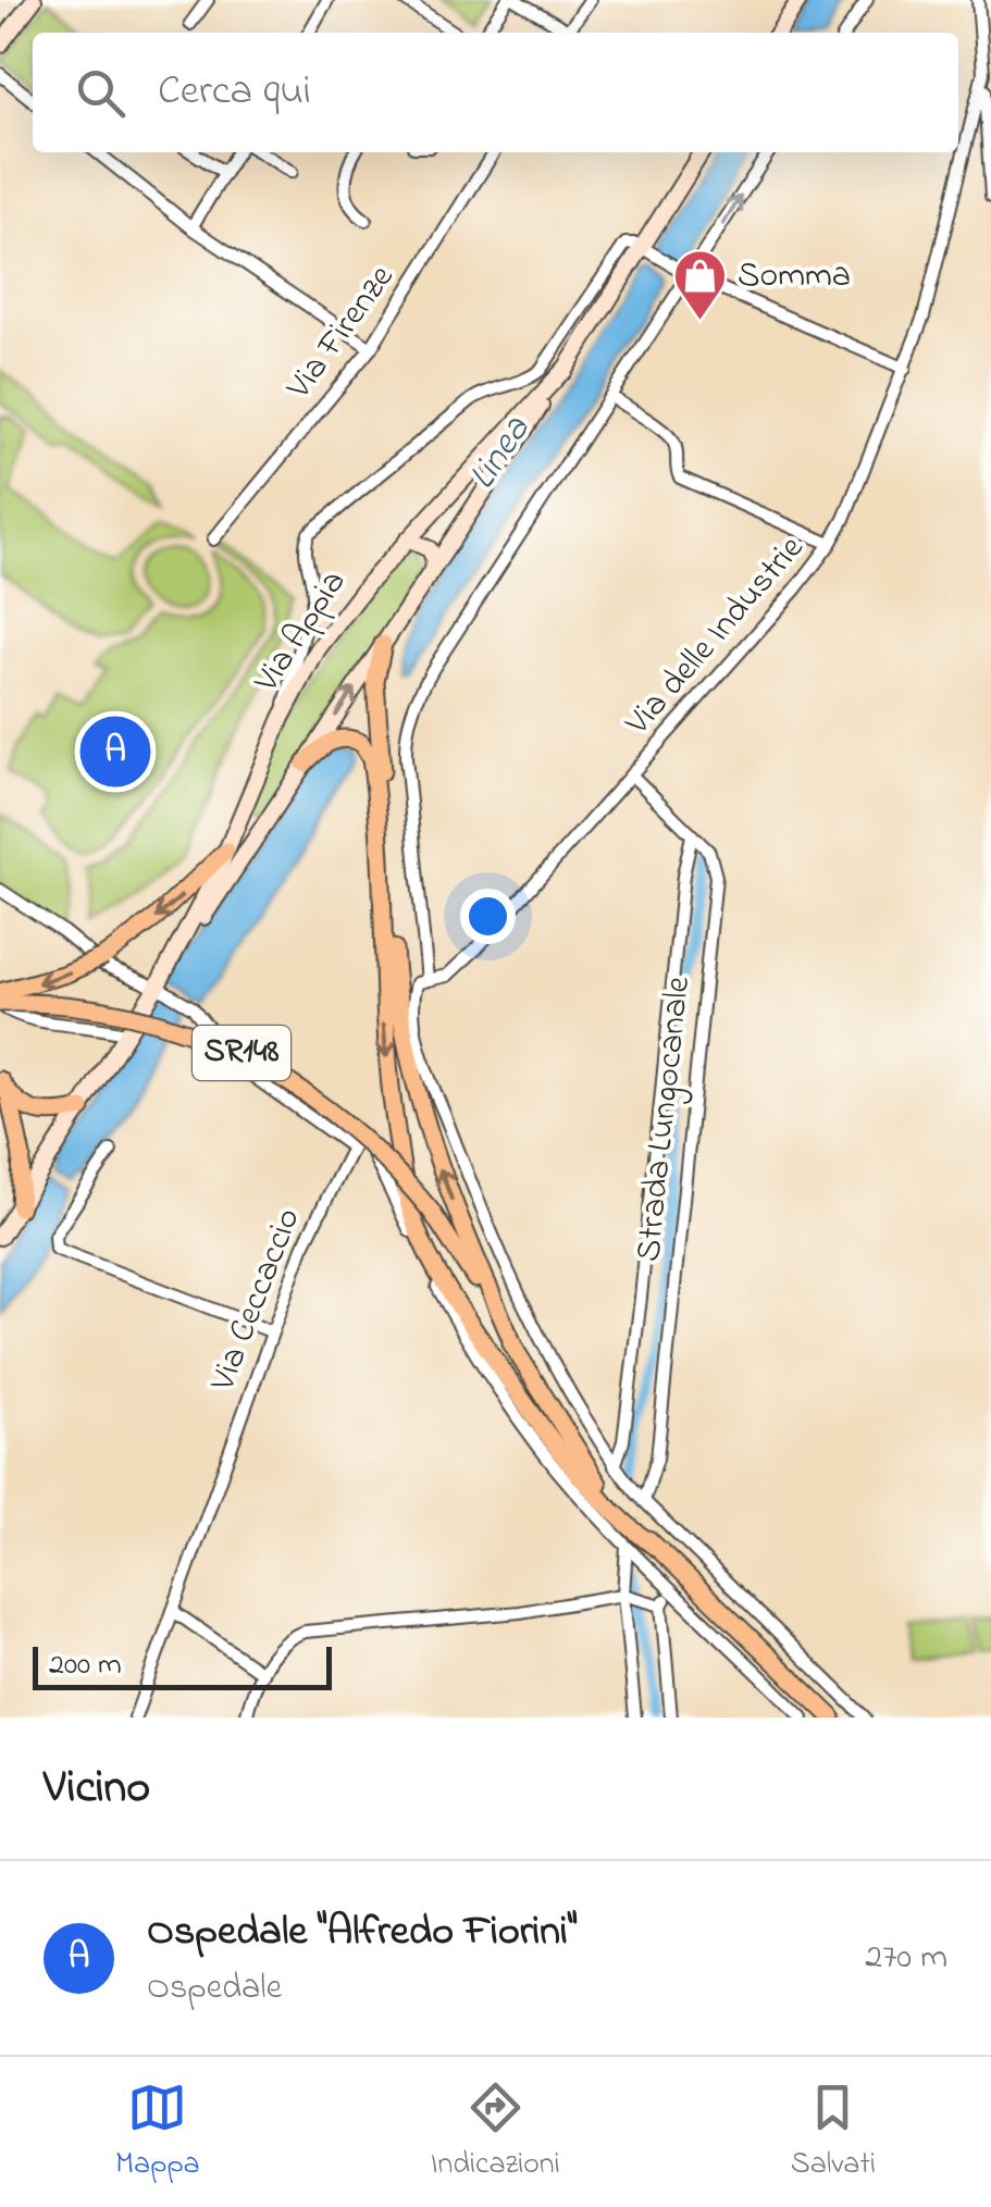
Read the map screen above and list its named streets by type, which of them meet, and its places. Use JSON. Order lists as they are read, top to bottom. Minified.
{"streets":{"main road":["Via Appia","SR148"],"street":["Via Firenze","Via delle Industrie","Strada Lungocanale","Via Ceccaccio"]},"crossings":[["Via delle Industrie","Strada Lungocanale"]],"water":["Linea"],"places":{"shop":["Somma"]},"scale_bar":"200 m","page":{"search":"Cerca qui","pins":"A","scale":"200 m","heading":"Vicino","list":[{"mark":"A","name":"Ospedale \"Alfredo Fiorini\"","note":"Ospedale","value":"270 m"}],"nav":["Mappa","Indicazioni","Salvati"]}}
